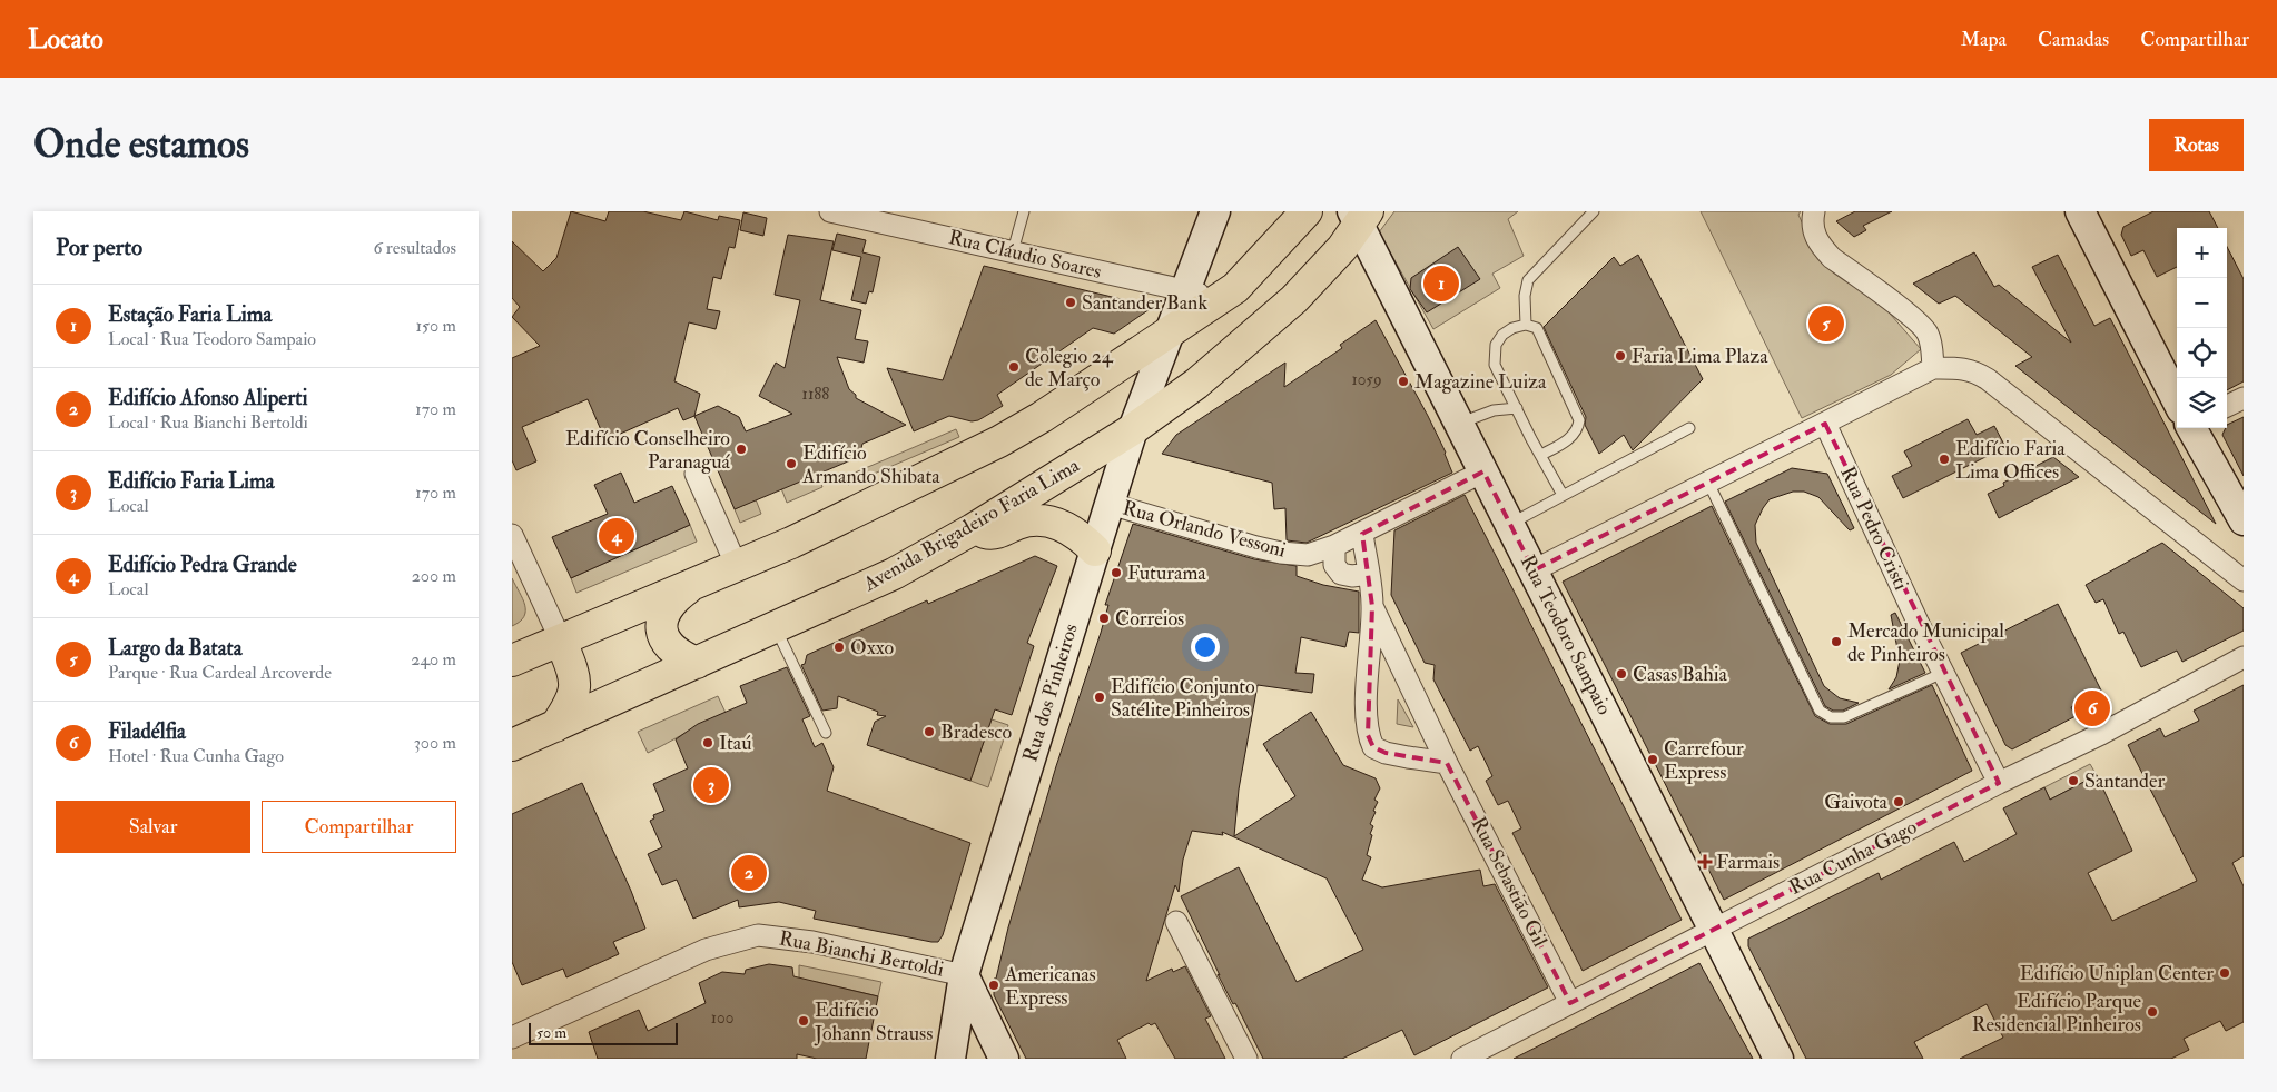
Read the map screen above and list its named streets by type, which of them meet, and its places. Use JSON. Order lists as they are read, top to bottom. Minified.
{"streets":{"highway":["Avenida Brigadeiro Faria Lima"],"main road":["Rua Teodoro Sampaio","Rua dos Pinheiros"],"street":["Rua Cláudio Soares","Rua Pedro Cristi","Rua Orlando Vessoni","Rua Cunha Gago","Rua Sebastião Gil","Rua Bianchi Bertoldi"]},"crossings":[["Rua Cláudio Soares","Rua dos Pinheiros"],["Avenida Brigadeiro Faria Lima","Rua Teodoro Sampaio"],["Avenida Brigadeiro Faria Lima","Rua dos Pinheiros"],["Rua Pedro Cristi","Rua Cunha Gago"],["Rua Orlando Vessoni","Rua Teodoro Sampaio"],["Rua Orlando Vessoni","Rua dos Pinheiros"],["Rua Orlando Vessoni","Rua Sebastião Gil"],["Rua Teodoro Sampaio","Rua Cunha Gago"],["Rua dos Pinheiros","Rua Bianchi Bertoldi"],["Rua Cunha Gago","Rua Sebastião Gil"]],"places":{"other":["Santander Bank","Faria Lima Plaza","Colegio 24 de Março","Magazine Luiza","Edifício Conselheiro Paranaguá","Edifício Faria Lima Offices","Edifício Armando Shibata","Futurama","Correios","Mercado Municipal de Pinheiros","Oxxo","Casas Bahia","Edifício Conjunto Satélite Pinheiros","Bradesco","Itaú","Carrefour Express","Santander","Gaivota","Edifício Uniplan Center","Americanas Express","Edifício Parque Residencial Pinheiros","Edifício Johann Strauss"],"health":["Farmais"]},"house_numbers":["1059","1188","100"],"scale_bar":"50 m","page":{"header":"Locato","nav":["Mapa","Camadas","Compartilhar"],"buttons":["Rotas",["Salvar","Compartilhar"]],"title":"Onde estamos","heading":["Por perto","6 resultados"],"map_buttons":["+","−"],"pins":["1","5","4","6","3","2"],"list":[{"mark":"1","name":"Estação Faria Lima","note":"Local · Rua Teodoro Sampaio","value":"150 m"},{"mark":"2","name":"Edifício Afonso Aliperti","note":"Local · Rua Bianchi Bertoldi","value":"170 m"},{"mark":"3","name":"Edifício Faria Lima","note":"Local","value":"170 m"},{"mark":"4","name":"Edifício Pedra Grande","note":"Local","value":"200 m"},{"mark":"5","name":"Largo da Batata","note":"Parque · Rua Cardeal Arcoverde","value":"240 m"},{"mark":"6","name":"Filadélfia","note":"Hotel · Rua Cunha Gago","value":"300 m"}],"scale":"50 m"}}
